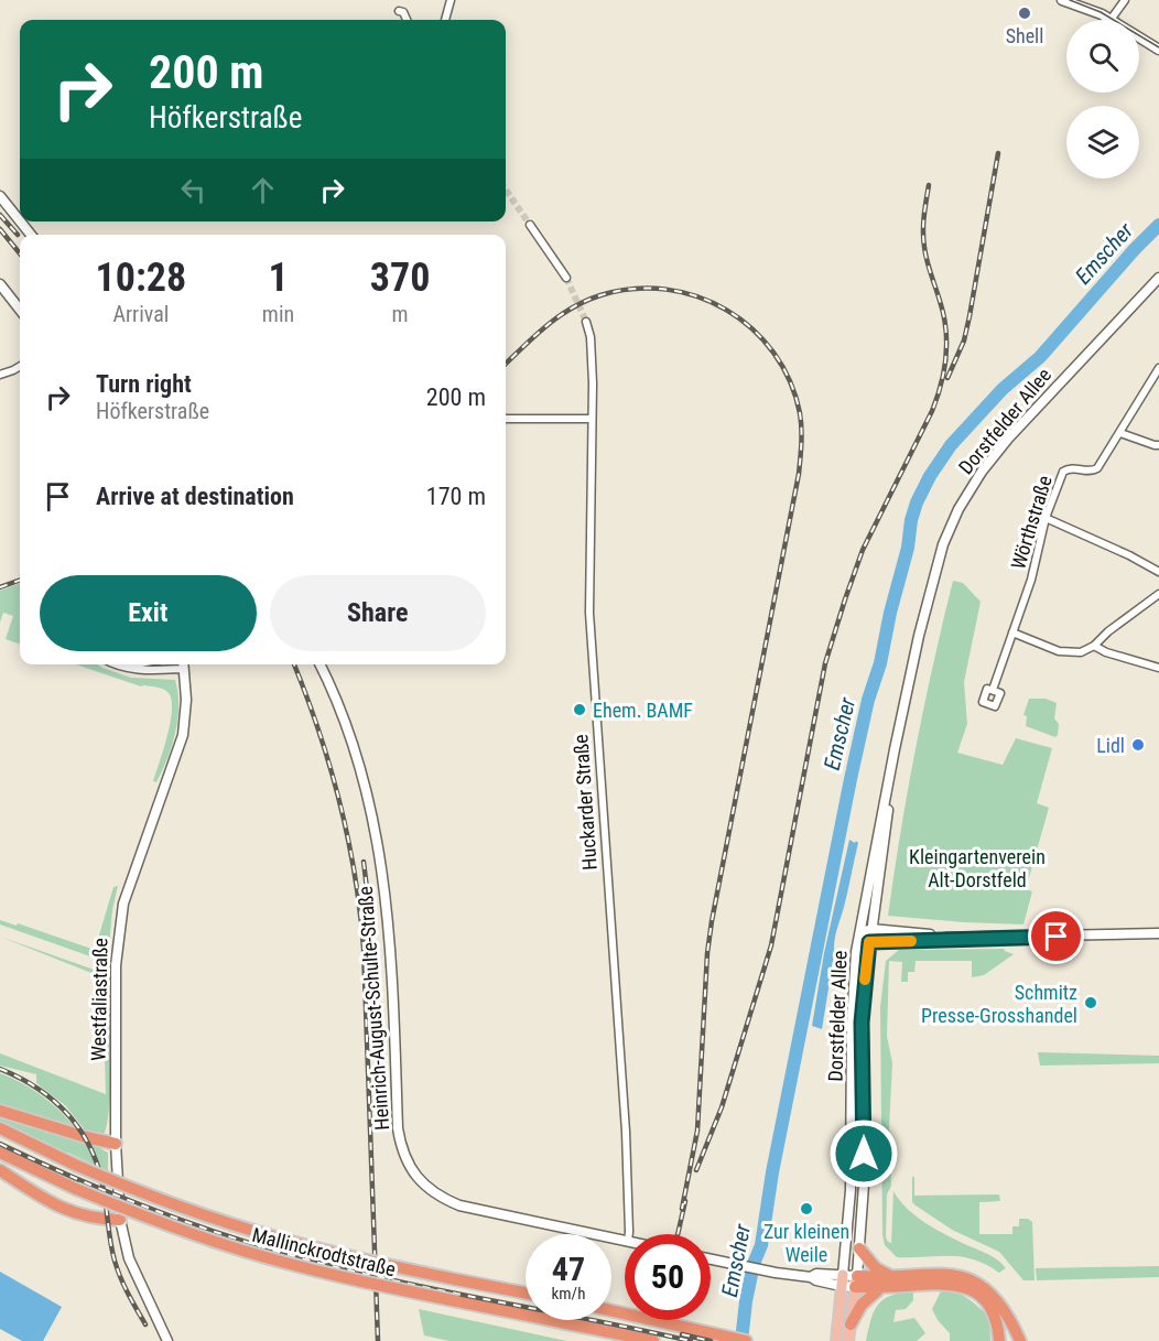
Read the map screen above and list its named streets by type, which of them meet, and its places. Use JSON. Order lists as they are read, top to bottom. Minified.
{"streets":{"highway":["Mallinckrodtstraße"],"main road":["Dorstfelder Allee","Westfaliastraße","Heinrich-August-Schulte-Straße"],"street":["Wörthstraße","Huckarder Straße"]},"water":["Emscher"],"parks":["Kleingartenverein Alt-Dorstfeld"],"places":["Shell","Ehem. BAMF","Lidl","Schmitz Presse-Grosshandel","Zur kleinen Weile"],"page":{"turn":["200 m","Höfkerstraße"],"eta":["10:28","Arrival","1","min","370","m"],"list":[{"name":"Turn right","note":"Höfkerstraße","value":"200 m"},{"name":"Arrive at destination","value":"170 m"}],"buttons":["Exit","Share"],"speed":"47 km/h","limit":"50"}}
